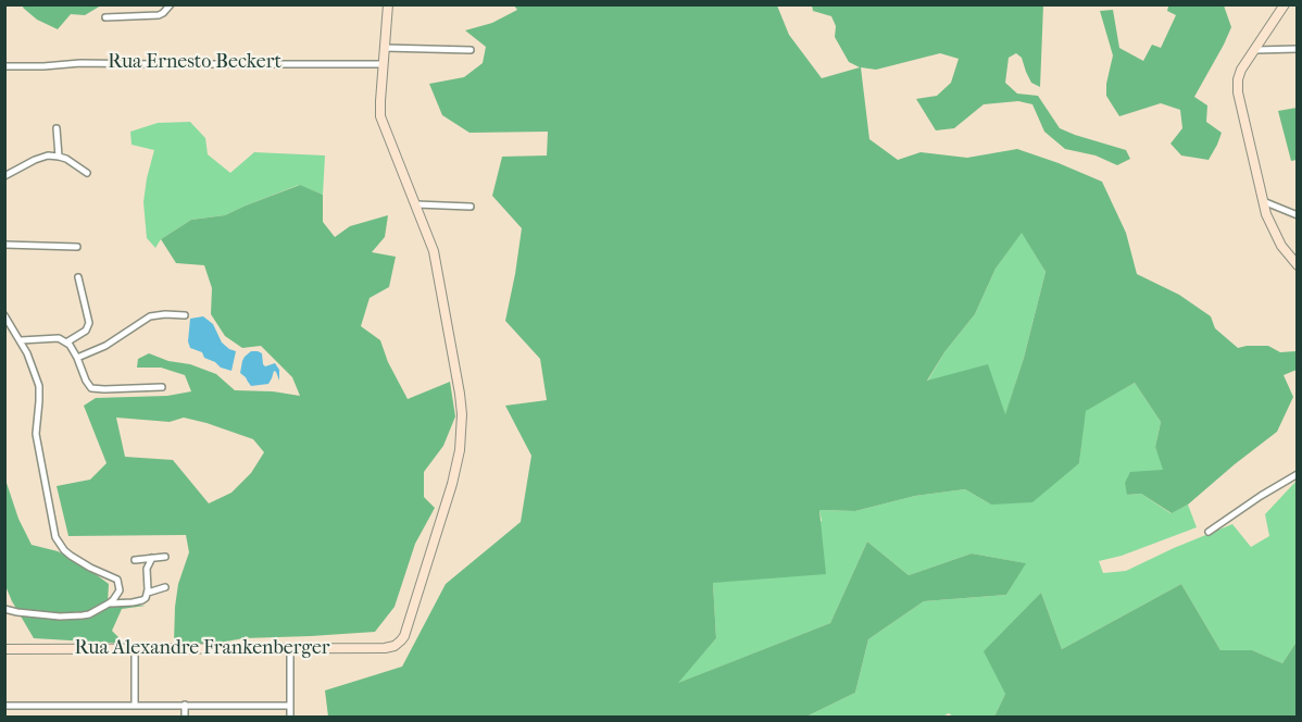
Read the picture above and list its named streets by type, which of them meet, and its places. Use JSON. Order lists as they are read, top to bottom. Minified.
{"streets":{"street":["Rua Ernesto Beckert","Rua Alexandre Frankenberger"]}}
